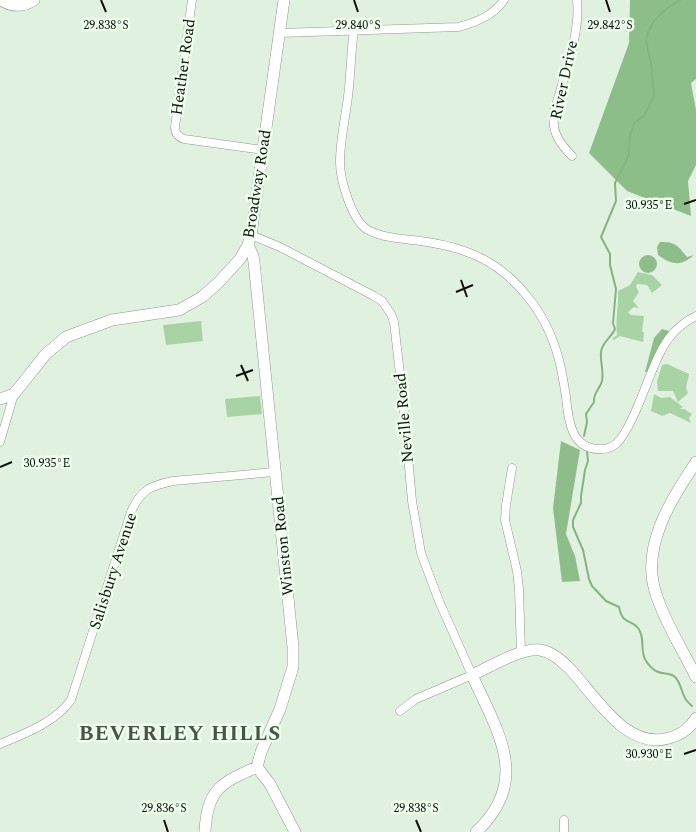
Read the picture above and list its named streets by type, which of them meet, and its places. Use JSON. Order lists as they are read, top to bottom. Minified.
{"streets":{"street":["Heather Road","River Drive","Broadway Road","Neville Road","Winston Road","Salisbury Avenue"]},"crossings":[["Heather Road","Broadway Road"],["Broadway Road","Neville Road"],["Broadway Road","Winston Road"],["Neville Road","Winston Road"],["Winston Road","Salisbury Avenue"]],"districts":["BEVERLEY HILLS"],"coordinates":["29.838°S","29.840°S","29.842°S","30.935°E","30.930°E","29.836°S"]}
